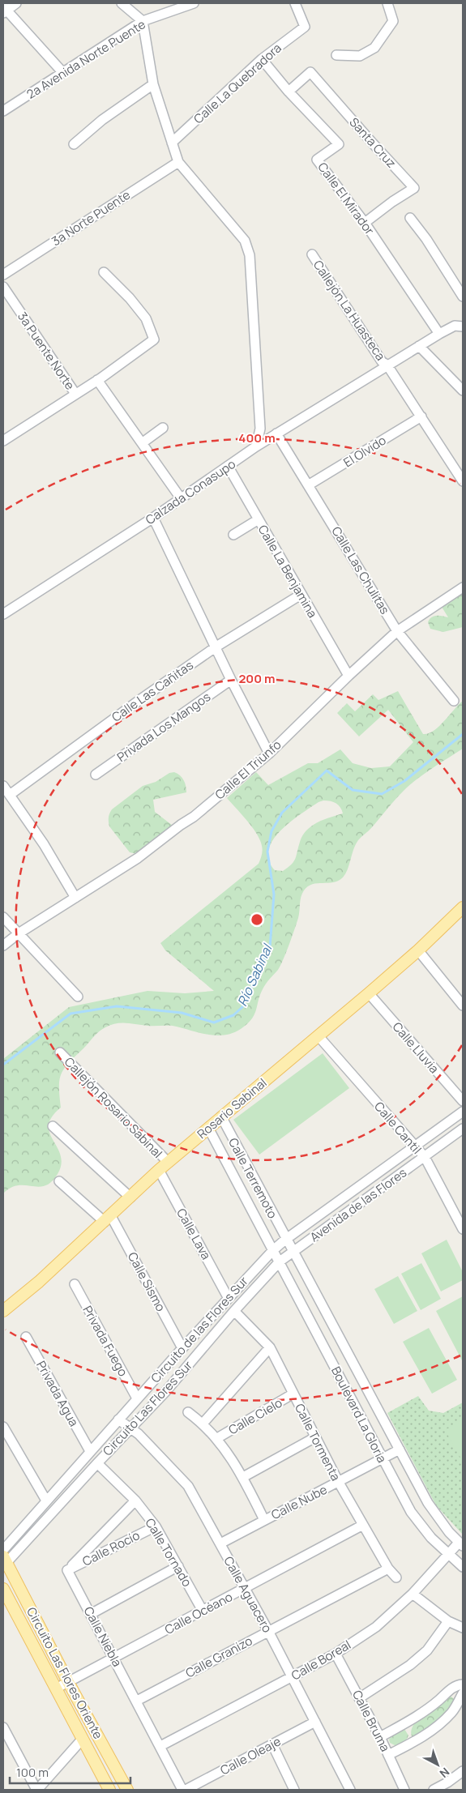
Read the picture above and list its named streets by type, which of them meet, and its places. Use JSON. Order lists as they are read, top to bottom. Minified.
{"streets":{"main road":["Rosario Sabinal","Circuito Las Flores Oriente"],"street":["2a Avenida Norte Puente","Calle La Quebradora","Santa Cruz","Calle El Mirador","3a Norte Puente","Callejón La Huasteca","3a Puente Norte","El Olvido","Calzada Conasupo","Calle Las Chulitas","Calle La Benjamina","Calle Las Cañitas","Privada Los Mangos","Calle El Triunfo","Calle Lluvia","Callejón Rosario Sabinal","Calle Cantil","Calle Terremoto","Avenida de las Flores","Calle Lava","Calle Sismo","Circuito de las Flores Sur","Privada Fuego","Privada Agua","Circuito Las Flores Sur","Boulevard La Gloria","Calle Cielo","Calle Tormenta","Calle Nube","Calle Rocío","Calle Tornado","Calle Aguacero","Calle Océano","Calle Niebla","Calle Granizo","Calle Boreal","Calle Bruma","Calle Oleaje"]},"crossings":[["Calle La Quebradora","Calle El Mirador"],["Santa Cruz","Calle El Mirador"],["Calle El Mirador","Calzada Conasupo"],["Callejón La Huasteca","El Olvido"],["Callejón La Huasteca","Calzada Conasupo"],["El Olvido","Calle Las Chulitas"],["Calzada Conasupo","Calle Las Chulitas"],["Calzada Conasupo","Calle La Benjamina"],["Calle Las Chulitas","Calle El Triunfo"],["Calle La Benjamina","Calle Las Cañitas"],["Calle La Benjamina","Calle El Triunfo"],["Calle Lluvia","Rosario Sabinal"],["Callejón Rosario Sabinal","Rosario Sabinal"],["Rosario Sabinal","Calle Cantil"],["Rosario Sabinal","Calle Terremoto"],["Rosario Sabinal","Calle Lava"],["Rosario Sabinal","Calle Sismo"],["Calle Cantil","Avenida de las Flores"],["Calle Terremoto","Circuito de las Flores Sur"],["Calle Terremoto","Boulevard La Gloria"],["Avenida de las Flores","Circuito Las Flores Sur"],["Avenida de las Flores","Boulevard La Gloria"],["Calle Lava","Circuito de las Flores Sur"],["Calle Sismo","Circuito de las Flores Sur"],["Circuito de las Flores Sur","Privada Fuego"],["Circuito de las Flores Sur","Privada Agua"],["Circuito de las Flores Sur","Boulevard La Gloria"],["Circuito de las Flores Sur","Calle Aguacero"],["Circuito Las Flores Sur","Boulevard La Gloria"],["Circuito Las Flores Sur","Calle Tormenta"],["Circuito Las Flores Sur","Calle Tornado"],["Circuito Las Flores Sur","Calle Aguacero"],["Circuito Las Flores Sur","Circuito Las Flores Oriente"],["Boulevard La Gloria","Calle Nube"],["Boulevard La Gloria","Calle Boreal"],["Calle Cielo","Calle Tormenta"],["Calle Tormenta","Calle Nube"],["Calle Tormenta","Calle Océano"],["Calle Tormenta","Calle Granizo"],["Calle Nube","Calle Aguacero"],["Calle Rocío","Calle Tornado"],["Calle Rocío","Calle Niebla"],["Calle Tornado","Calle Océano"],["Calle Aguacero","Calle Océano"],["Calle Aguacero","Calle Granizo"],["Calle Aguacero","Calle Boreal"],["Calle Aguacero","Calle Oleaje"],["Calle Océano","Calle Niebla"],["Calle Océano","Circuito Las Flores Oriente"],["Calle Niebla","Calle Granizo"],["Calle Niebla","Calle Boreal"],["Calle Boreal","Calle Bruma"]],"water":["Río Sabinal"],"scale_bar":"100 m","north":"bottom right","rings":["400 m","200 m"]}
